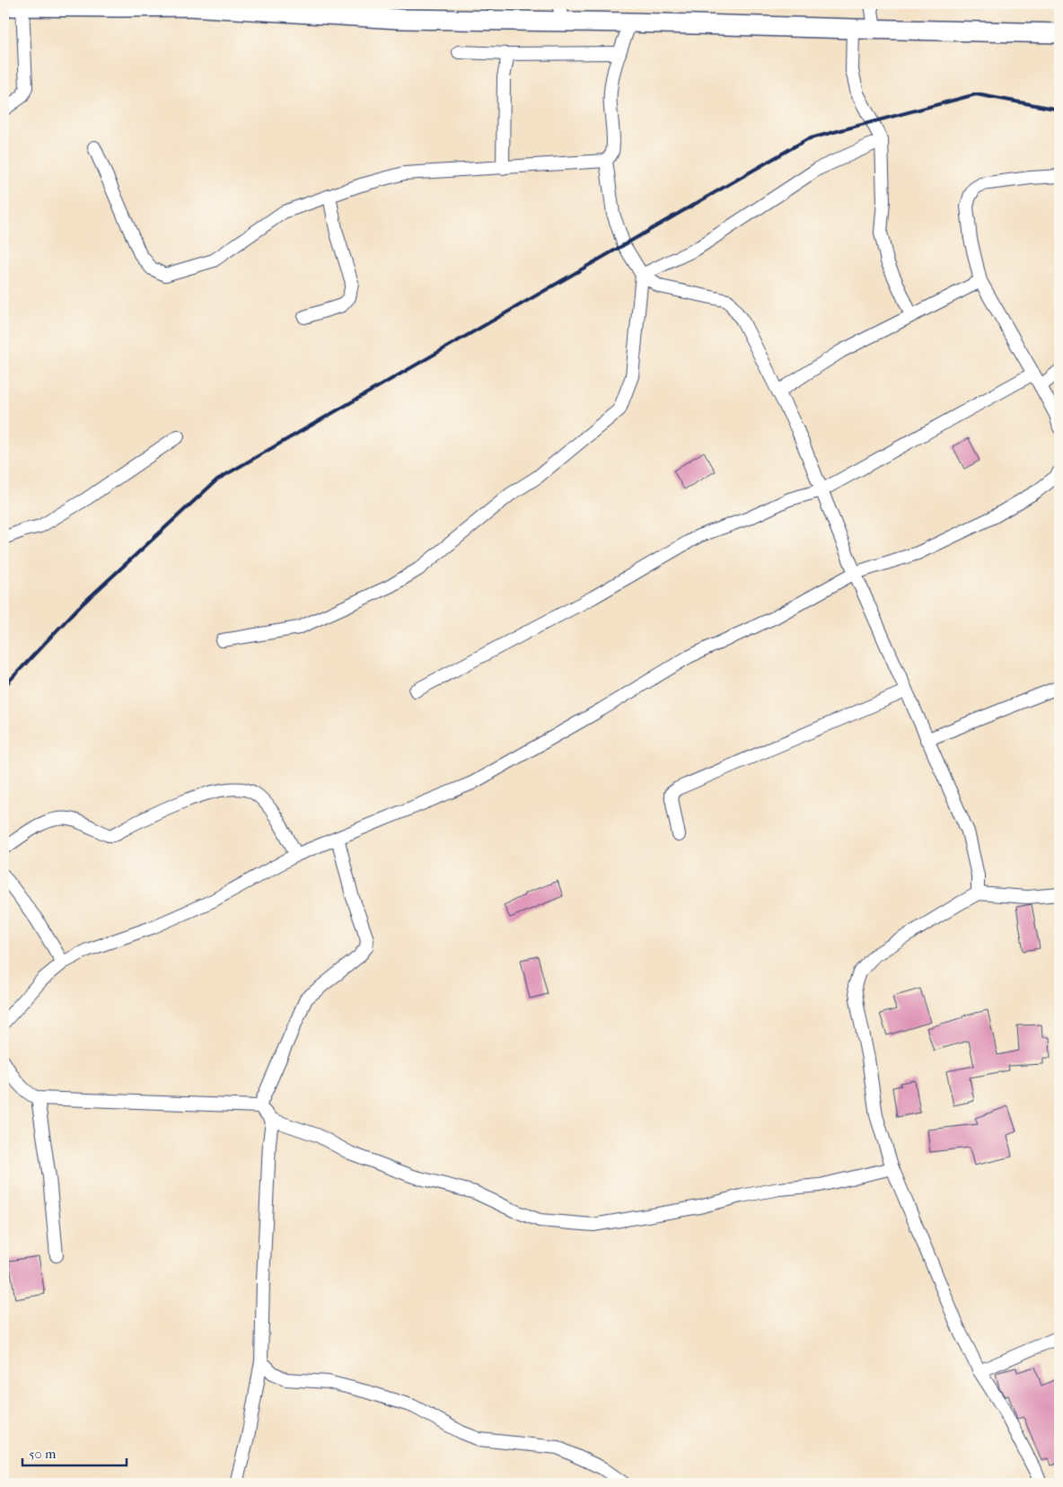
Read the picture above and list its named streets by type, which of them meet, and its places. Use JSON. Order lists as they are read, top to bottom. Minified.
{"scale_bar":"50 m"}
